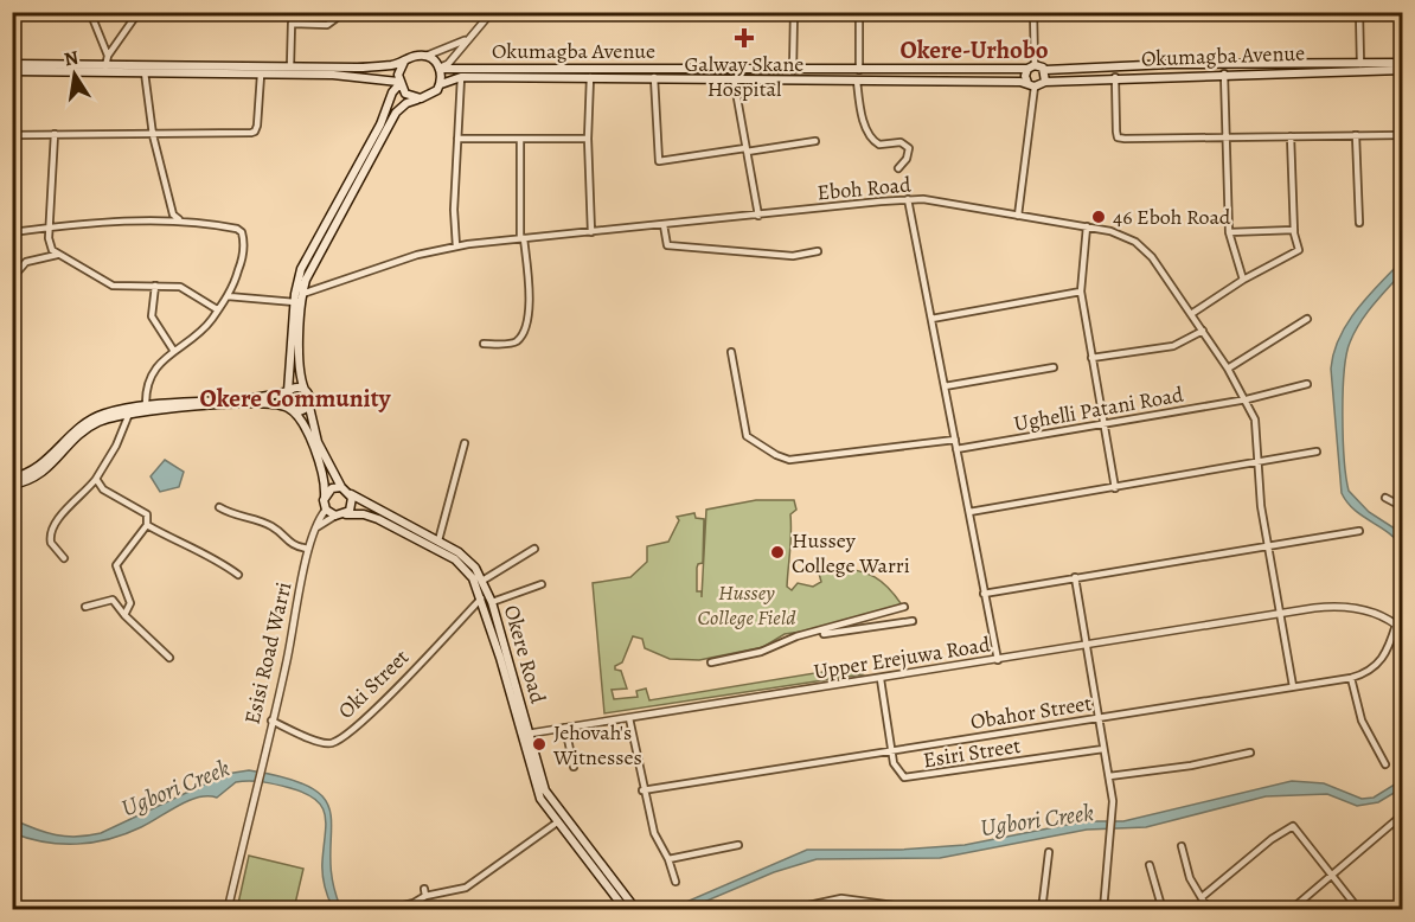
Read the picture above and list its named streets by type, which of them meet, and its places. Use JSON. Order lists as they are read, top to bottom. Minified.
{"streets":{"main road":["Okumagba Avenue","Okere Road"],"street":["Eboh Road","Ughelli Patani Road","Esisi Road Warri","Upper Erejuwa Road","Oki Street","Obahor Street","Esiri Street"]},"crossings":[["Eboh Road","Ughelli Patani Road"],["Eboh Road","Upper Erejuwa Road"],["Eboh Road","Obahor Street"],["Esisi Road Warri","Okere Road"],["Esisi Road Warri","Oki Street"],["Okere Road","Upper Erejuwa Road"],["Okere Road","Oki Street"],["Upper Erejuwa Road","Obahor Street"],["Upper Erejuwa Road","Esiri Street"],["Obahor Street","Esiri Street"]],"districts":["Okere-Urhobo","Okere Community"],"water":["Ugbori Creek"],"parks":["Hussey College Field"],"places":{"health":["Galway Skane Hospital"],"other":["46 Eboh Road","Hussey College Warri","Jehovah's Witnesses"]},"north":"top"}
